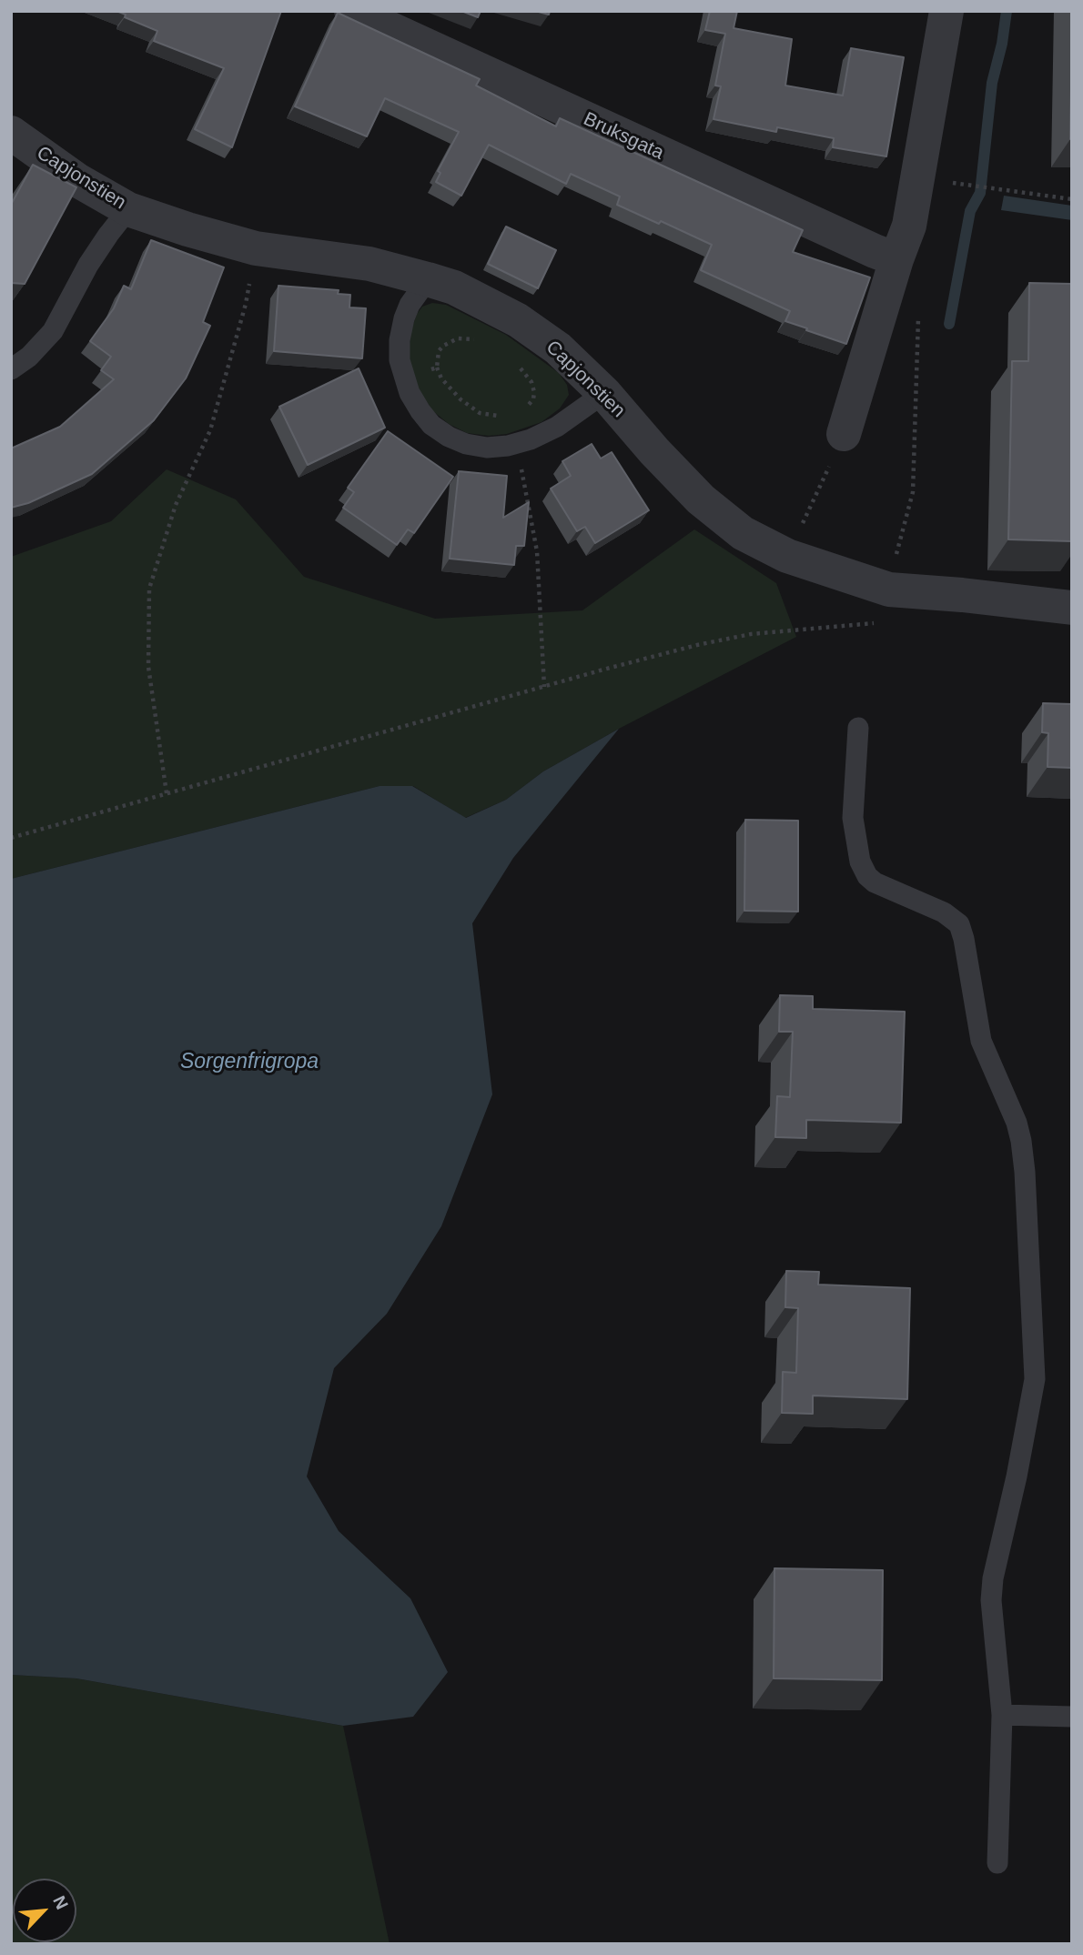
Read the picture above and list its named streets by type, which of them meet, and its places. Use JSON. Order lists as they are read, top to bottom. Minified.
{"streets":{"street":["Bruksgata","Capjonstien"]},"water":["Sorgenfrigropa"],"north":"top right"}
